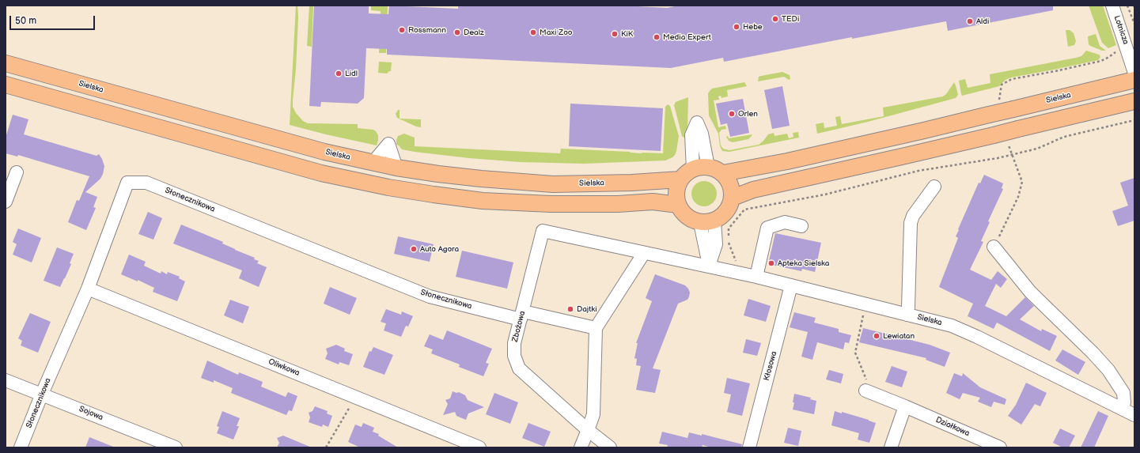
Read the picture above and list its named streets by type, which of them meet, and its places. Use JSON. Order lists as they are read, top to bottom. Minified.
{"streets":{"main road":["Sielska"],"street":["Lotnicza","Słonecznikowa","Zbożowa","Kłosowa","Oliwkowa","Sojowa","Działkowa"]},"crossings":[["Sielska","Zbożowa"],["Sielska","Kłosowa"],["Słonecznikowa","Zbożowa"],["Słonecznikowa","Oliwkowa"],["Słonecznikowa","Sojowa"]],"places":["TEDi","Aldi","Hebe","Rossmann","Dealz","Maxi Zoo","KiK","Media Expert","Lidl","Orlen","Auto Agora","Apteka Sielska","Dajtki","Lewiatan"],"scale_bar":"50 m"}
